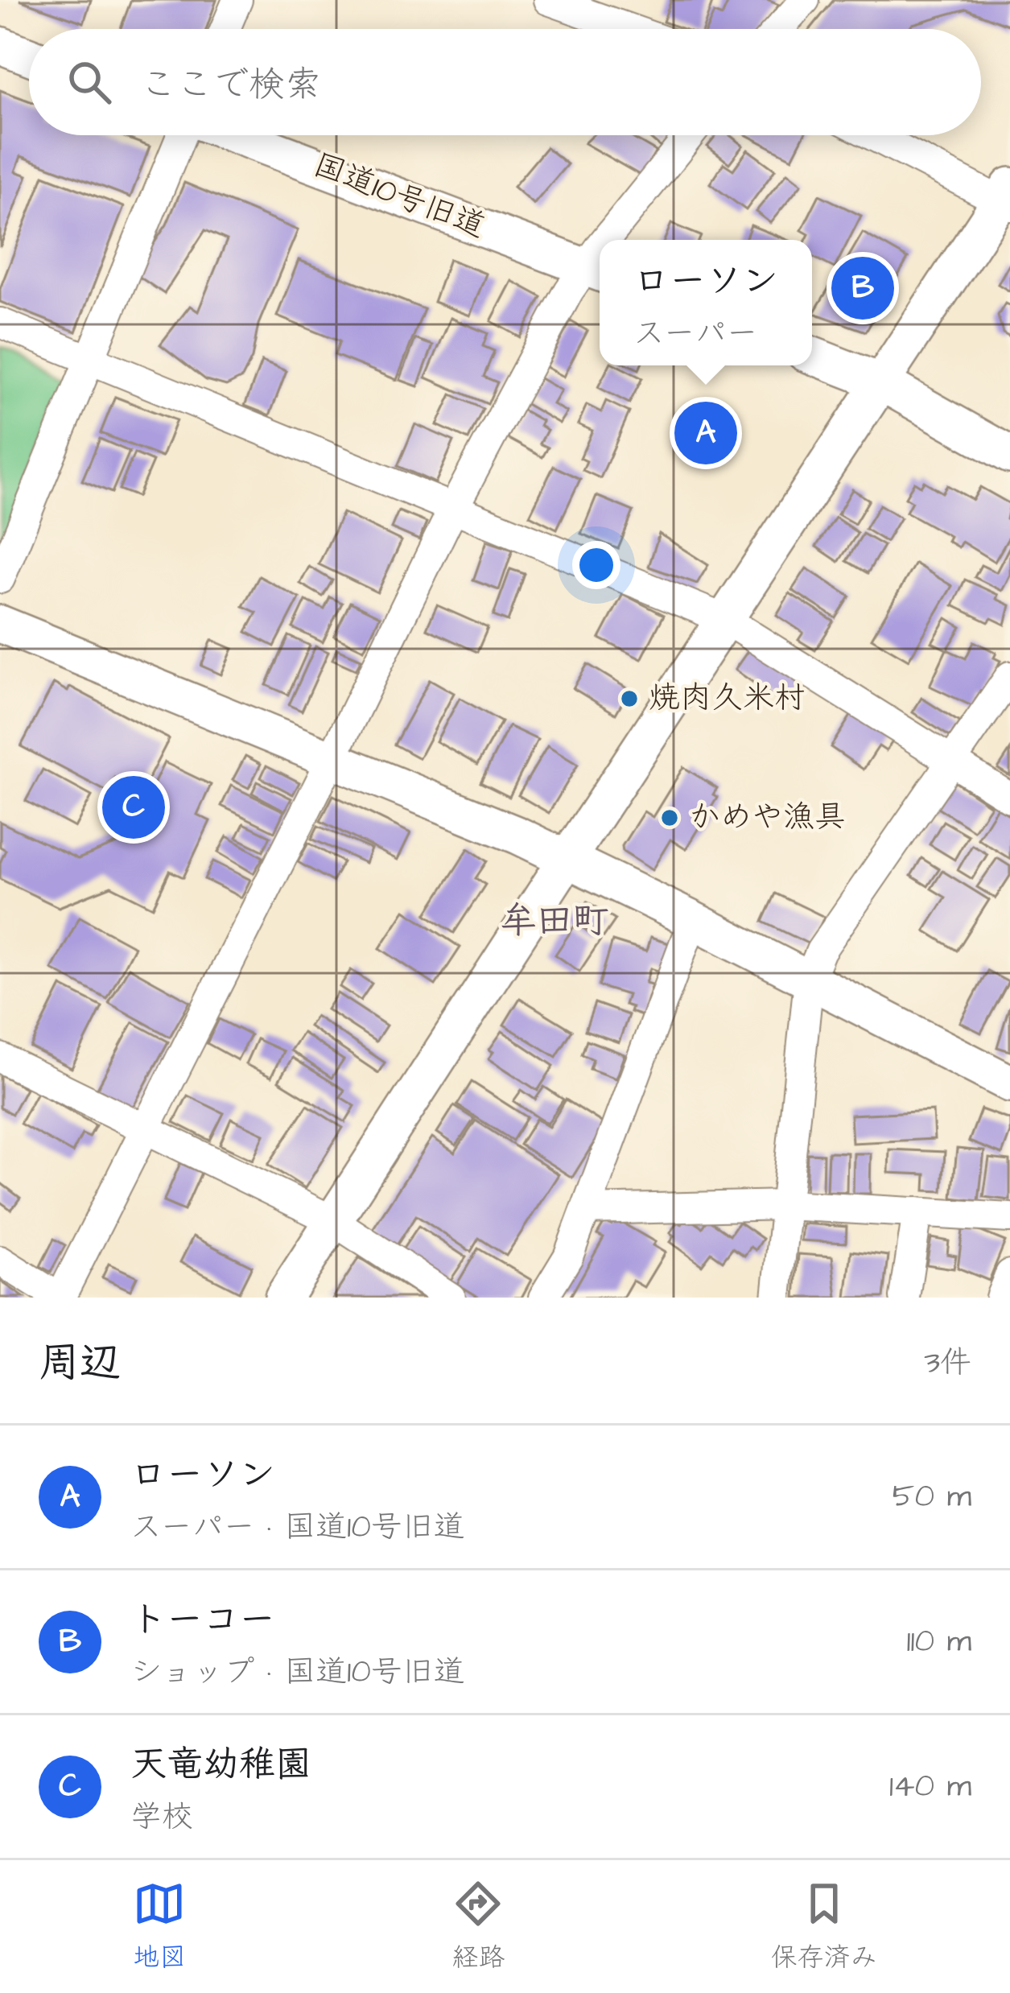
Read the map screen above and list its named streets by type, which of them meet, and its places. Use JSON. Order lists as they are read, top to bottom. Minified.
{"streets":{"street":["国道10号旧道"]},"districts":["牟田町"],"places":["焼肉久米村","かめや漁具"],"page":{"search":"ここで検索","popup":["ローソン","スーパー"],"pins":["B","A","C"],"heading":["周辺","3件"],"list":[{"mark":"A","name":"ローソン","note":"スーパー · 国道10号旧道","value":"50 m"},{"mark":"B","name":"トーコー","note":"ショップ · 国道10号旧道","value":"110 m"},{"mark":"C","name":"天竜幼稚園","note":"学校","value":"140 m"}],"nav":["地図","経路","保存済み"]}}
